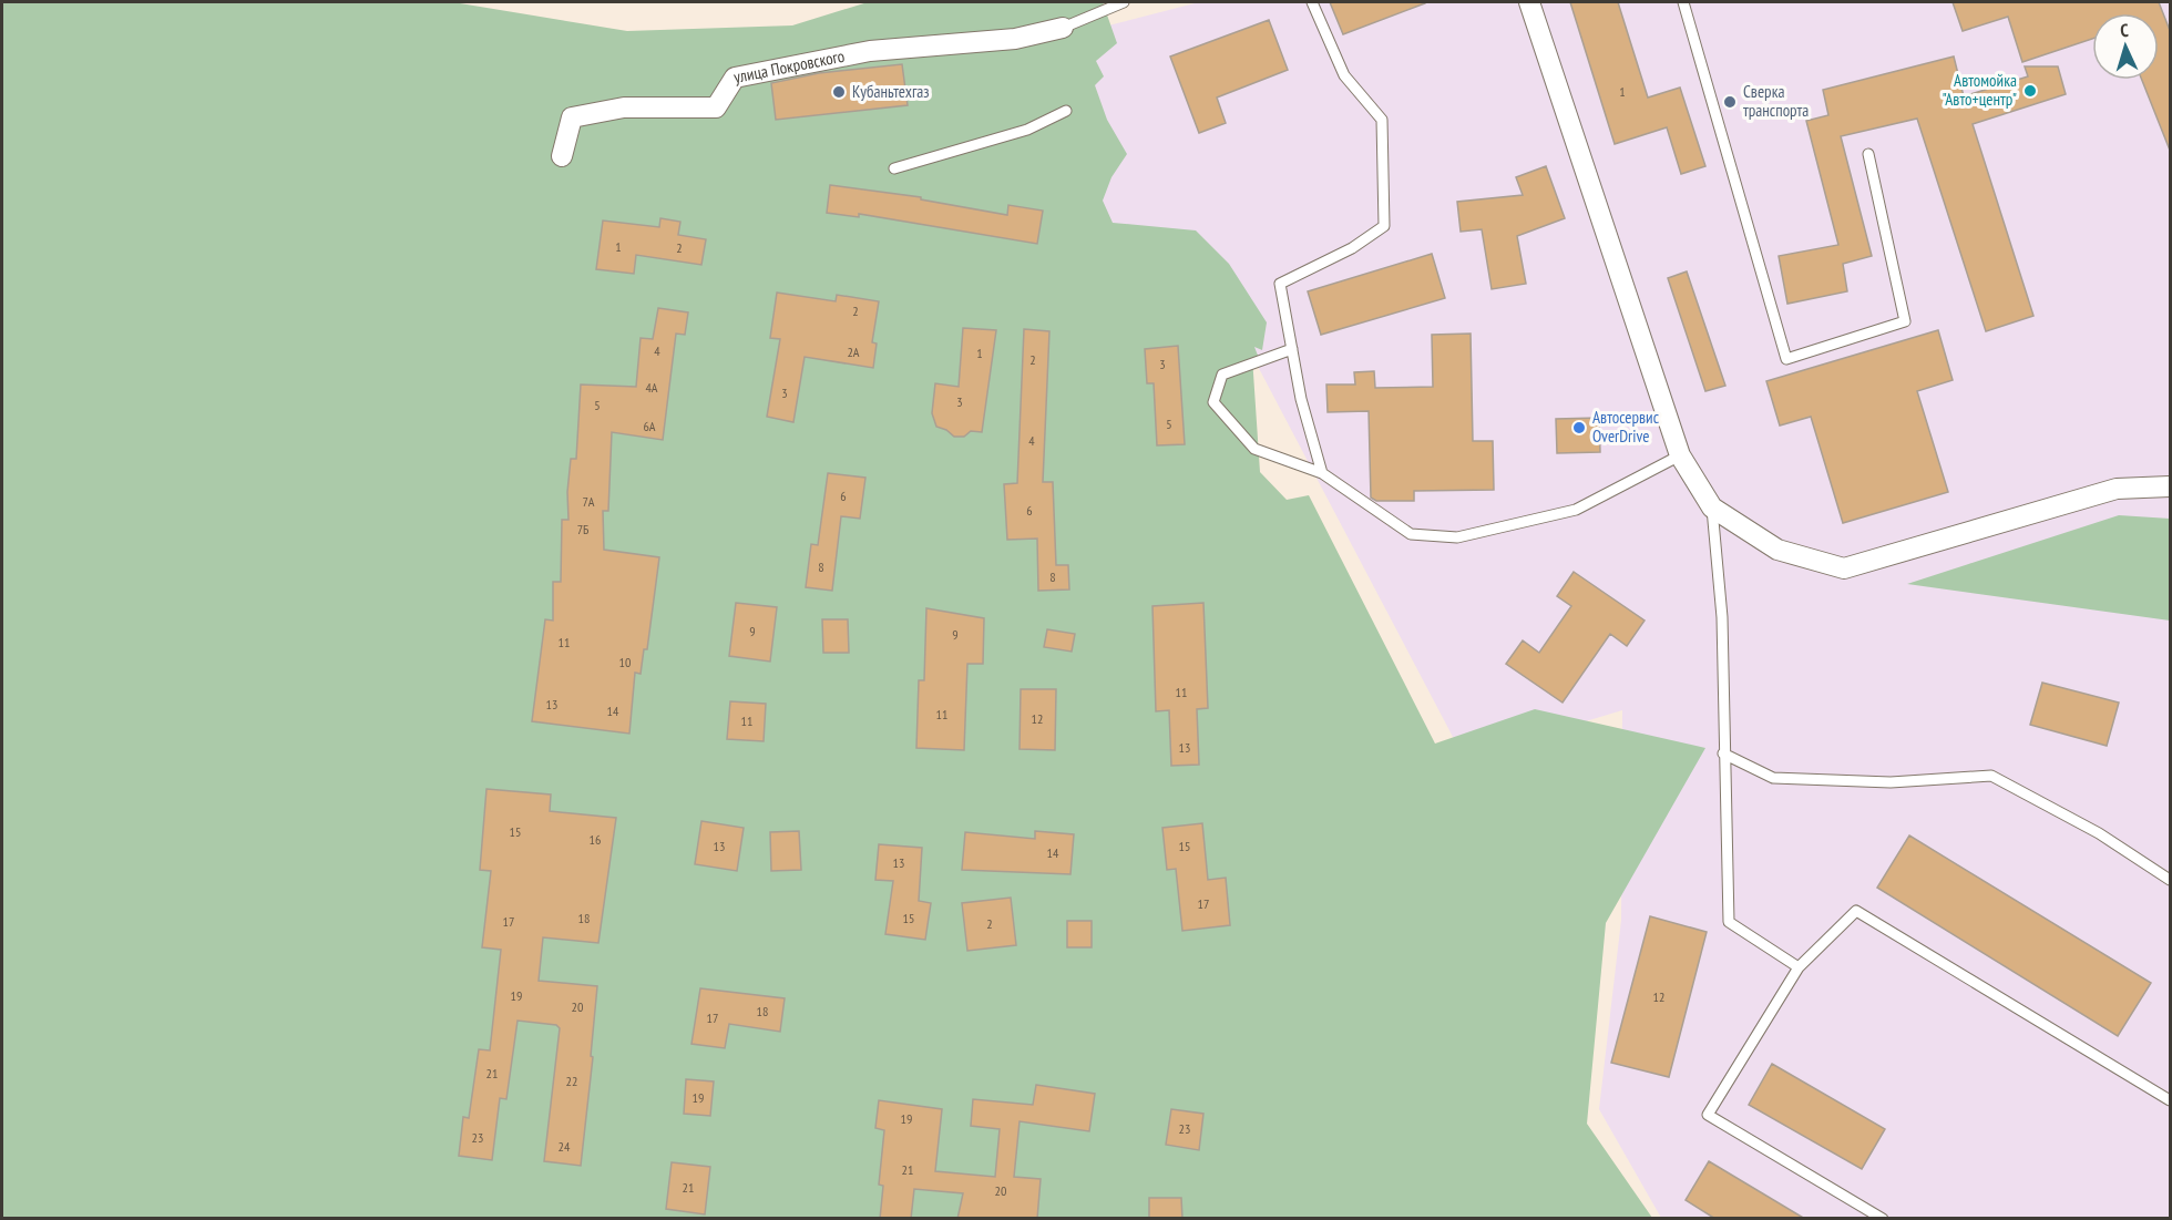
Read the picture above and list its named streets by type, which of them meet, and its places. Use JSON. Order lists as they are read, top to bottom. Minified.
{"streets":{"street":["улица Покровского"]},"places":["Автомойка \"Авто+центр\"","Кубаньтехгаз","Сверка транспорта","Автосервис OverDrive"],"house_numbers":["1","1","2","2","4","2А","1","2","3","4А","3","3","5","5","6А","4","6","7А","6","7Б","8","8","9","9","11","10","11","13","14","11","12","11","13","15","16","13","15","14","13","17","18","15","17","2","19","12","20","18","17","21","22","19","19","23","23","24","21","21","20"],"north":"top"}
